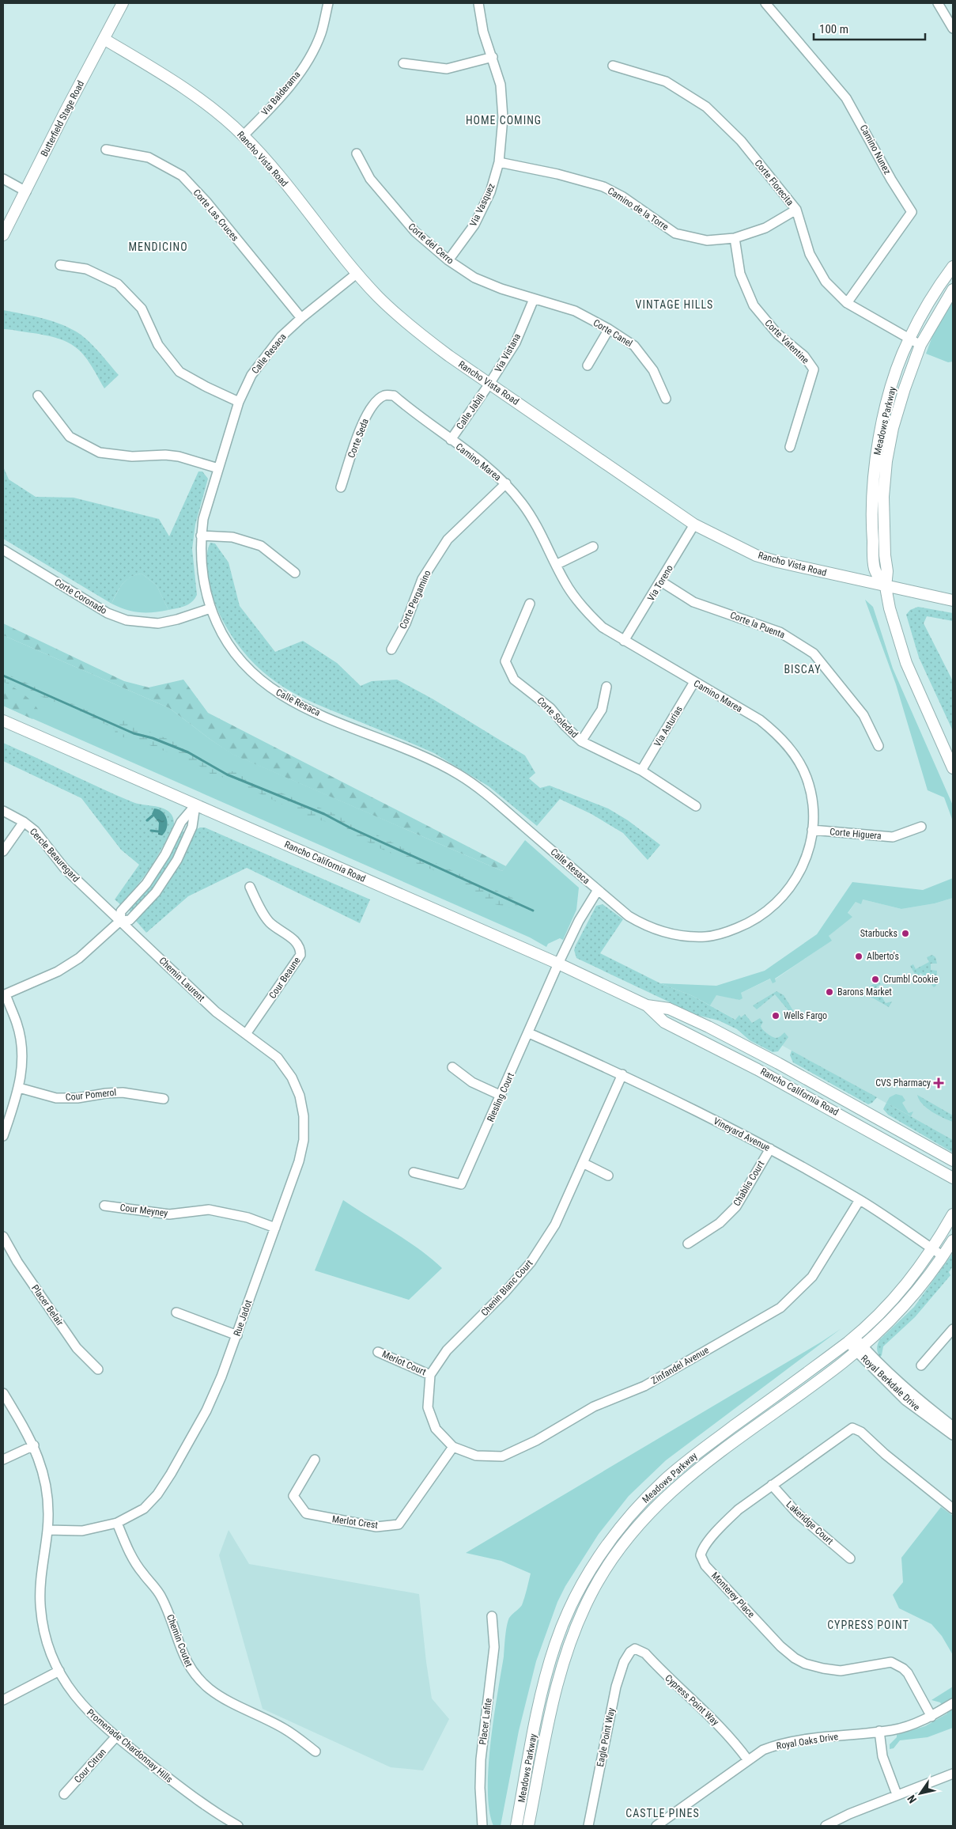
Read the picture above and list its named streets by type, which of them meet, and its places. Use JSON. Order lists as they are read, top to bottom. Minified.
{"streets":{"main road":["Butterfield Stage Road","Rancho Vista Road","Meadows Parkway","Rancho California Road"],"street":["Via Balderama","Camino Nunez","Corte Florecita","Via Vasquez","Camino de la Torre","Corte Las Cruces","Corte del Cerro","Corte Canel","Corte Valentine","Via Vistana","Calle Resaca","Calle Jabili","Corte Seda","Camino Marea","Via Toreno","Corte Coronado","Corte Pergamino","Corte la Puenta","Corte Soledad","Via Asturias","Corte Higuera","Cercle Beauregard","Cour Beaune","Chemin Laurent","Cour Pomerol","Riesling Court","Vineyard Avenue","Chablis Court","Cour Meyney","Chenin Blanc Court","Placer Belair","Rue Jadot","Merlot Court","Zinfandel Avenue","Royal Berkdale Drive","Merlot Crest","Lakeridge Court","Monterey Place","Chemin Coutet","Cypress Point Way","Placer Lafite","Eagle Point Way","Royal Oaks Drive","Promenade Chardonnay Hills","Cour Citran"]},"crossings":[["Via Balderama","Rancho Vista Road"],["Butterfield Stage Road","Rancho Vista Road"],["Camino Nunez","Corte Florecita"],["Rancho Vista Road","Via Vistana"],["Rancho Vista Road","Calle Resaca"],["Rancho Vista Road","Calle Jabili"],["Rancho Vista Road","Meadows Parkway"],["Rancho Vista Road","Via Toreno"],["Corte Florecita","Camino de la Torre"],["Corte Florecita","Meadows Parkway"],["Via Vasquez","Camino de la Torre"],["Via Vasquez","Corte del Cerro"],["Camino de la Torre","Corte Valentine"],["Corte Las Cruces","Calle Resaca"],["Corte del Cerro","Corte Canel"],["Corte del Cerro","Via Vistana"],["Corte Canel","Via Vistana"],["Via Vistana","Calle Jabili"],["Calle Resaca","Camino Marea"],["Calle Resaca","Corte Coronado"],["Calle Resaca","Riesling Court"],["Calle Jabili","Camino Marea"],["Meadows Parkway","Vineyard Avenue"],["Meadows Parkway","Royal Berkdale Drive"],["Corte Seda","Camino Marea"],["Camino Marea","Via Toreno"],["Camino Marea","Corte Pergamino"],["Camino Marea","Via Asturias"],["Camino Marea","Corte Higuera"],["Camino Marea","Riesling Court"],["Via Toreno","Corte la Puenta"],["Corte Soledad","Via Asturias"],["Cercle Beauregard","Chemin Laurent"],["Rancho California Road","Riesling Court"],["Cour Beaune","Chemin Laurent"],["Cour Beaune","Rue Jadot"],["Chemin Laurent","Rue Jadot"],["Riesling Court","Vineyard Avenue"],["Vineyard Avenue","Chablis Court"],["Vineyard Avenue","Chenin Blanc Court"],["Vineyard Avenue","Zinfandel Avenue"],["Cour Meyney","Rue Jadot"],["Chenin Blanc Court","Merlot Court"],["Chenin Blanc Court","Zinfandel Avenue"],["Chenin Blanc Court","Merlot Crest"],["Rue Jadot","Chemin Coutet"],["Rue Jadot","Promenade Chardonnay Hills"],["Zinfandel Avenue","Merlot Crest"],["Lakeridge Court","Monterey Place"],["Monterey Place","Royal Oaks Drive"],["Cypress Point Way","Eagle Point Way"],["Cypress Point Way","Royal Oaks Drive"],["Promenade Chardonnay Hills","Cour Citran"]],"districts":["HOME COMING","MENDICINO","VINTAGE HILLS","BISCAY","CYPRESS POINT","CASTLE PINES"],"places":{"other":["Starbucks","Alberto's","Crumbl Cookie","Barons Market","Wells Fargo"],"health":["CVS Pharmacy"]},"scale_bar":"100 m","north":"bottom left"}
